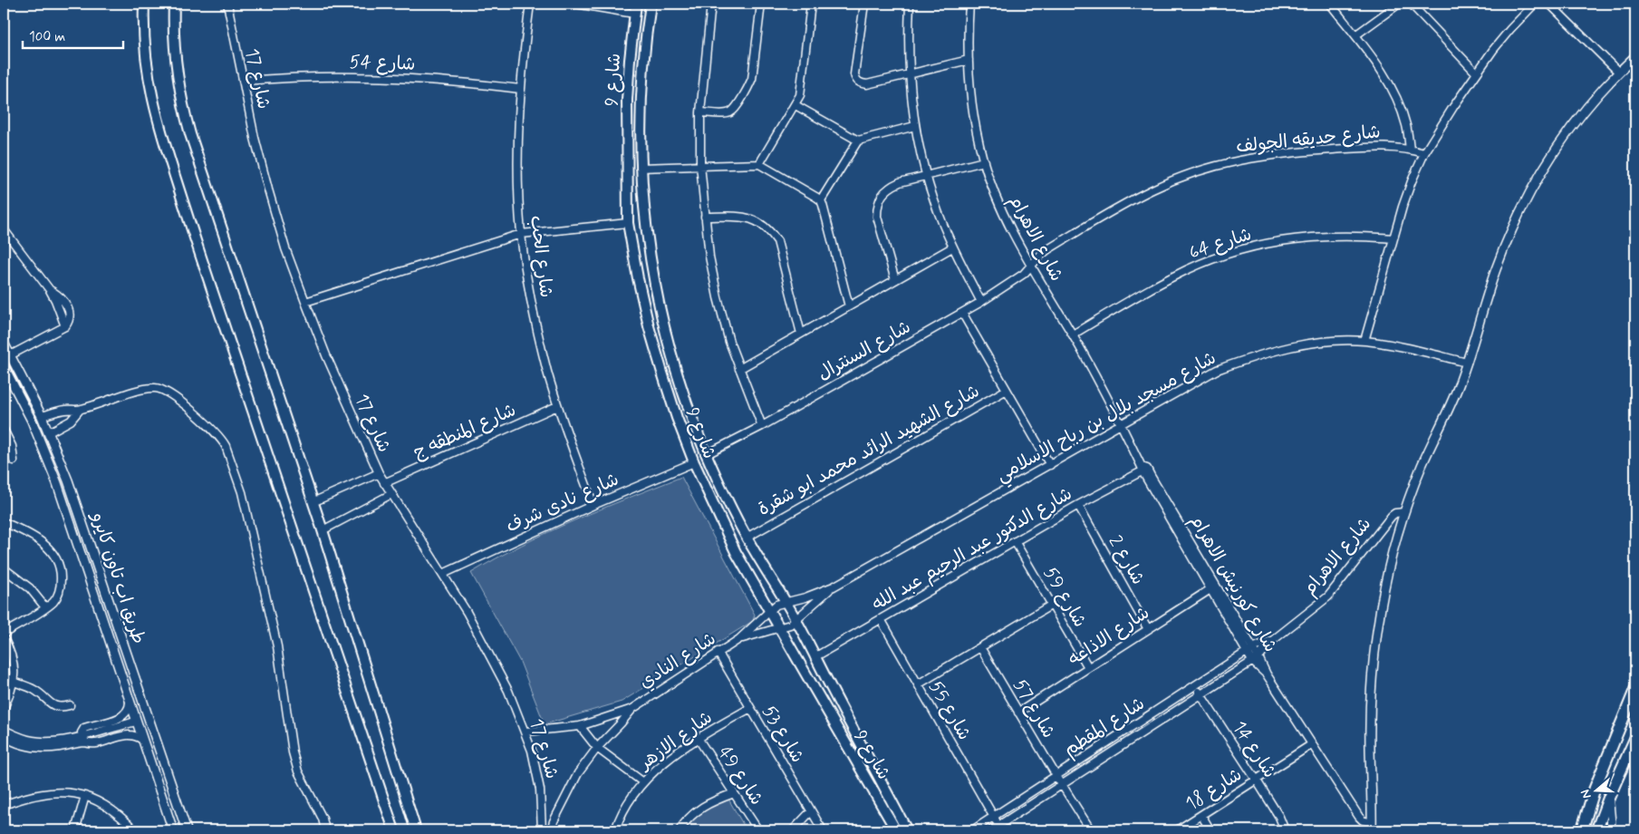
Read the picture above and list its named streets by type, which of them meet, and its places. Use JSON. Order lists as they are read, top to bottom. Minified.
{"streets":{"main road":["شارع 9"],"street":["شارع 54","شارع 17","شارع حديقه الجولف","شارع الاهرام","شارع 64","شارع الحب","شارع السنترال","شارع مسجد بلال بن رباح الاسلامي","شارع المنطقه ج","شارع الشهيد الرائد محمد ابو شقرة","شارع نادى شرف","شارع الدكتور عبد الرحيم عبد الله","شارع 2","طريق اب تاون كايرو","شارع كورنيش الاهرام","شارع 59","شارع الاذاعه","شارع النادي","شارع 57","شارع 55","شارع المقطم","شارع 53","شارع الازهر","شارع 14","شارع 49","شارع 18"]},"crossings":[["شارع 54","شارع 17"],["شارع 54","شارع الحب"],["شارع 17","شارع المنطقه ج"],["شارع 17","شارع نادى شرف"],["شارع 17","شارع النادي"],["شارع 9","شارع السنترال"],["شارع 9","شارع مسجد بلال بن رباح الاسلامي"],["شارع 9","شارع الشهيد الرائد محمد ابو شقرة"],["شارع 9","شارع نادى شرف"],["شارع 9","شارع الدكتور عبد الرحيم عبد الله"],["شارع 9","شارع النادي"],["شارع حديقه الجولف","شارع الاهرام"],["شارع حديقه الجولف","شارع السنترال"],["شارع الاهرام","شارع 64"],["شارع الاهرام","شارع السنترال"],["شارع الاهرام","شارع مسجد بلال بن رباح الاسلامي"],["شارع الاهرام","شارع الدكتور عبد الرحيم عبد الله"],["شارع الاهرام","شارع كورنيش الاهرام"],["شارع الاهرام","شارع المقطم"],["شارع الحب","شارع المنطقه ج"],["شارع الحب","شارع نادى شرف"],["شارع مسجد بلال بن رباح الاسلامي","شارع النادي"],["شارع الدكتور عبد الرحيم عبد الله","شارع 2"],["شارع الدكتور عبد الرحيم عبد الله","شارع كورنيش الاهرام"],["شارع الدكتور عبد الرحيم عبد الله","شارع 59"],["شارع الدكتور عبد الرحيم عبد الله","شارع 55"],["شارع 2","شارع الاذاعه"],["شارع كورنيش الاهرام","شارع الاذاعه"],["شارع كورنيش الاهرام","شارع المقطم"],["شارع كورنيش الاهرام","شارع 18"],["شارع 59","شارع الاذاعه"],["شارع الاذاعه","شارع 57"],["شارع النادي","شارع 53"],["شارع 57","شارع المقطم"],["شارع 55","شارع المقطم"],["شارع المقطم","شارع 14"],["شارع 53","شارع الازهر"],["شارع الازهر","شارع 49"],["شارع 14","شارع 18"]],"scale_bar":"100 m","north":"left"}
